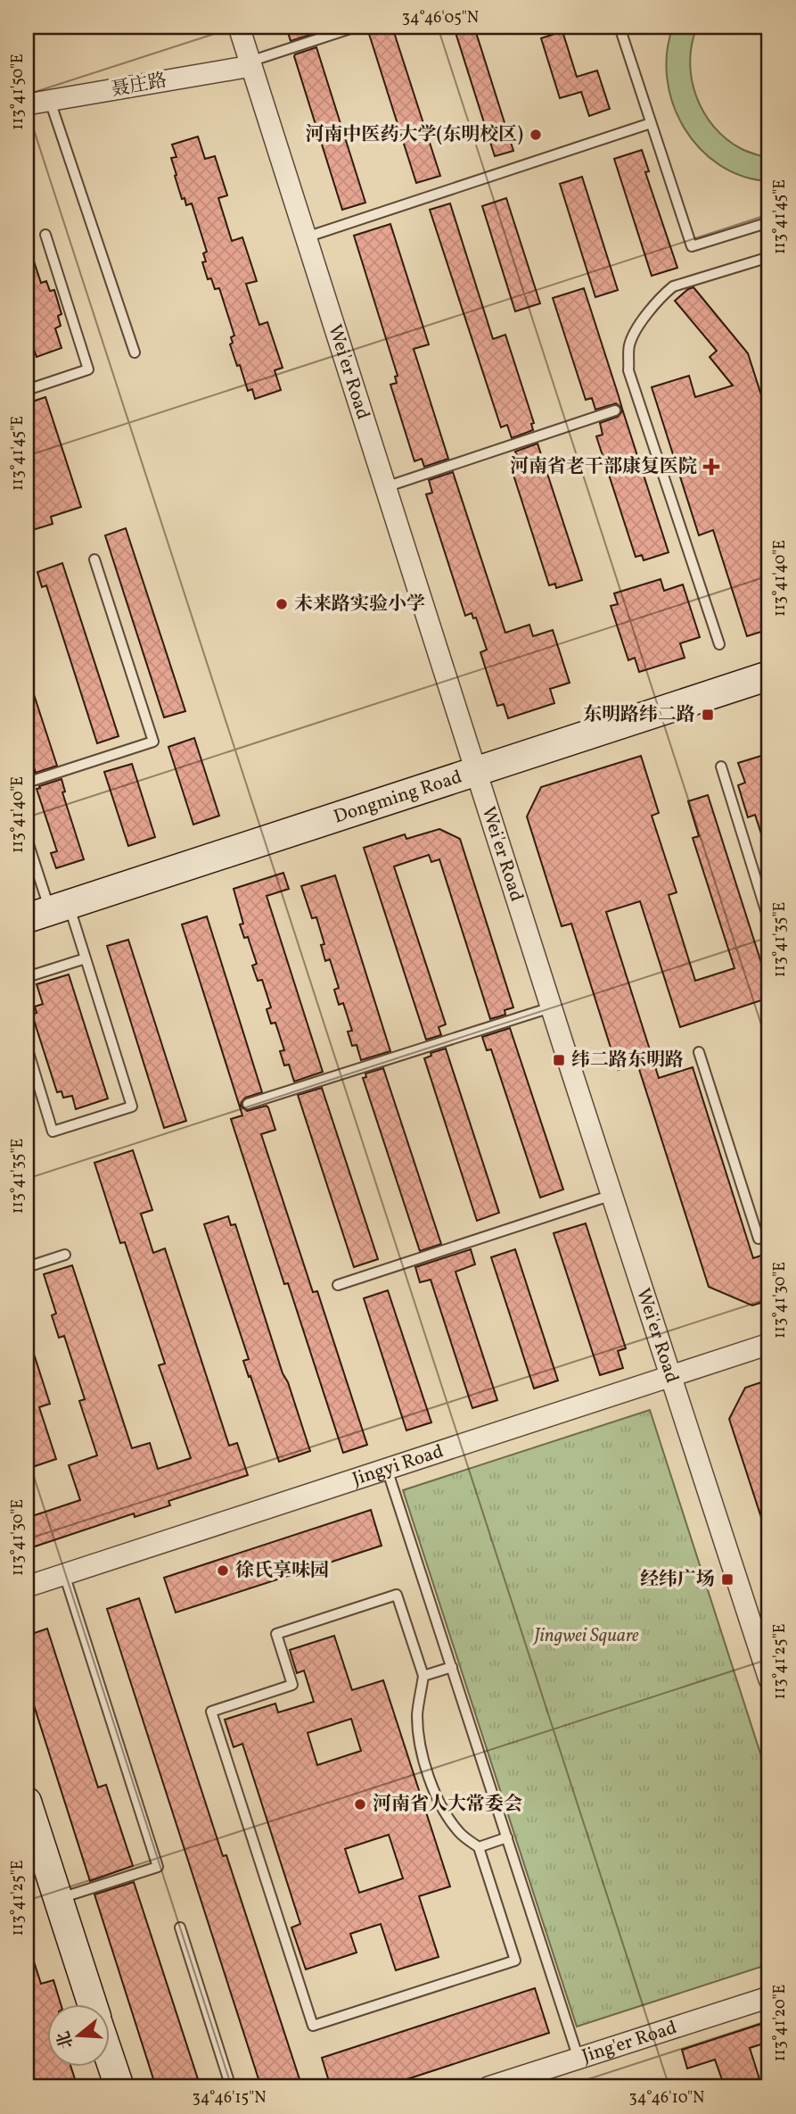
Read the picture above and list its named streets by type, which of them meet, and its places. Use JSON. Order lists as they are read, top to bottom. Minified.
{"streets":{"street":["聂庄路","Wei'er Road","Dongming Road","Jingyi Road","Jing'er Road"]},"crossings":[["聂庄路","Wei'er Road"],["Wei'er Road","Dongming Road"],["Wei'er Road","Jingyi Road"]],"parks":["Jingwei Square"],"places":{"other":["河南中医药大学(东明校区)","未来路实验小学","徐氏享味园","河南省人大常委会"],"health":["河南省老干部康复医院"],"transit":["东明路纬二路","纬二路东明路","经纬广场"]},"north":"left","coordinates":["34°46'05\"N","113°41'50\"E","113°41'45\"E","113°41'40\"E","113°41'35\"E","113°41'30\"E","113°41'25\"E","113°41'20\"E","34°46'15\"N","34°46'10\"N"]}
